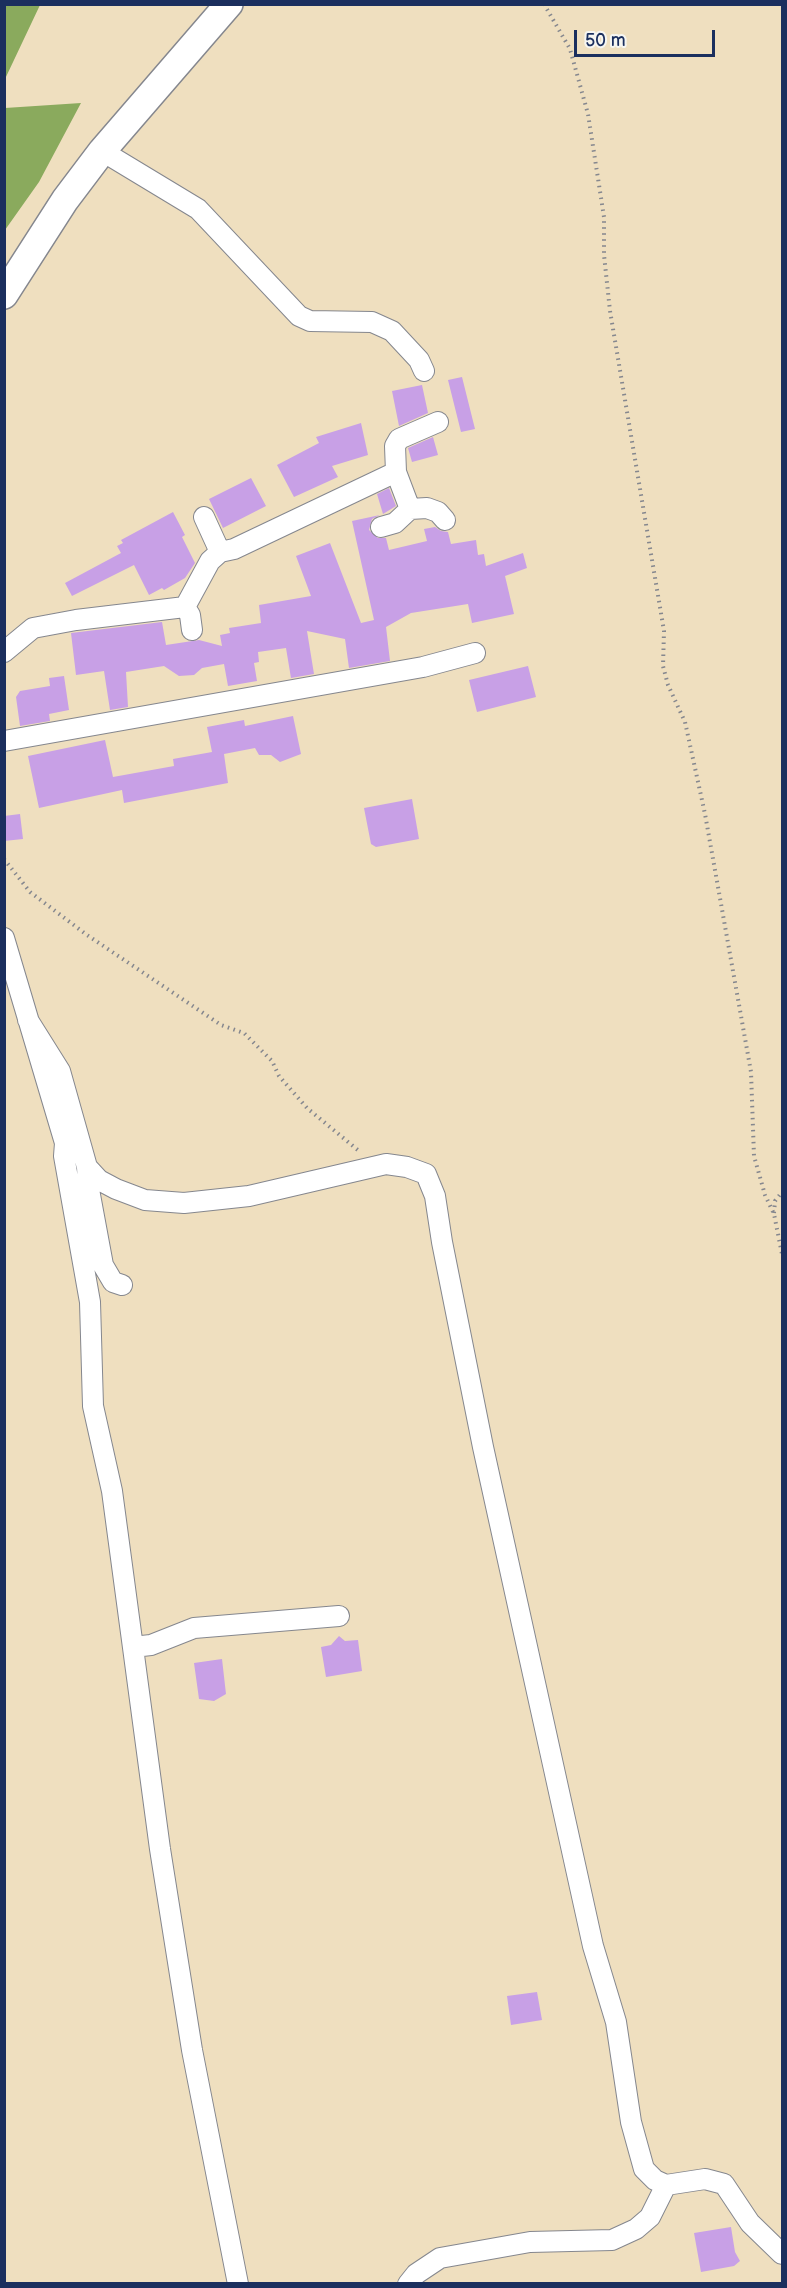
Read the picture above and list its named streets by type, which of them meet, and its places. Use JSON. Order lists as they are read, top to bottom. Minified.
{"scale_bar":"50 m"}
